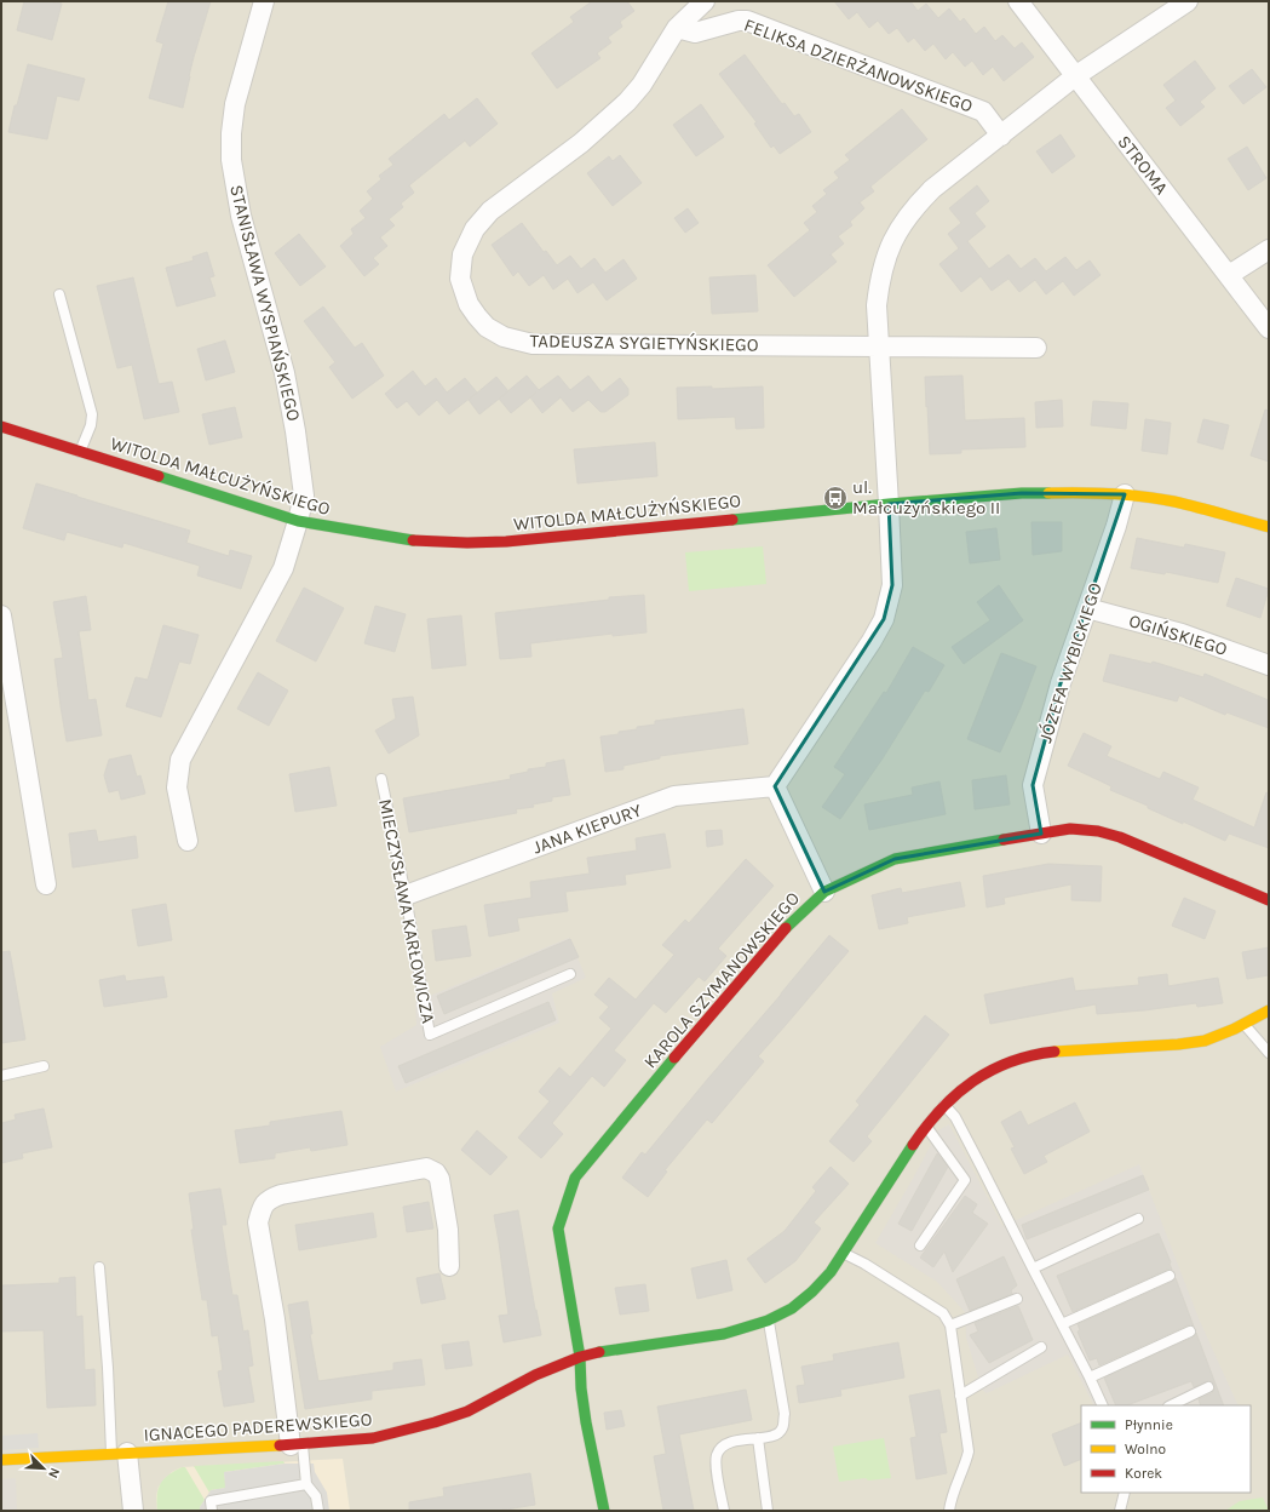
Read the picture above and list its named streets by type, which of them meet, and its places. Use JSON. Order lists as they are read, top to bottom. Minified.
{"streets":{"street":["FELIKSA DZIERŻANOWSKIEGO","STROMA","STANISŁAWA WYSPIAŃSKIEGO","TADEUSZA SYGIETYŃSKIEGO","WITOLDA MAŁCUŻYŃSKIEGO","OGIŃSKIEGO","JÓZEFA WYBICKIEGO","JANA KIEPURY","KAROLA SZYMANOWSKIEGO","IGNACEGO PADEREWSKIEGO"],"lane":["MIECZYSŁAWA KARŁOWICZA"]},"crossings":[["FELIKSA DZIERŻANOWSKIEGO","TADEUSZA SYGIETYŃSKIEGO"],["STANISŁAWA WYSPIAŃSKIEGO","WITOLDA MAŁCUŻYŃSKIEGO"],["WITOLDA MAŁCUŻYŃSKIEGO","JÓZEFA WYBICKIEGO"],["OGIŃSKIEGO","JÓZEFA WYBICKIEGO"],["JÓZEFA WYBICKIEGO","KAROLA SZYMANOWSKIEGO"],["JANA KIEPURY","MIECZYSŁAWA KARŁOWICZA"],["KAROLA SZYMANOWSKIEGO","IGNACEGO PADEREWSKIEGO"]],"places":{"bus stop":["ul. Małcużyńskiego II"]},"legend":["Płynnie","Wolno","Korek"],"north":"bottom right"}
